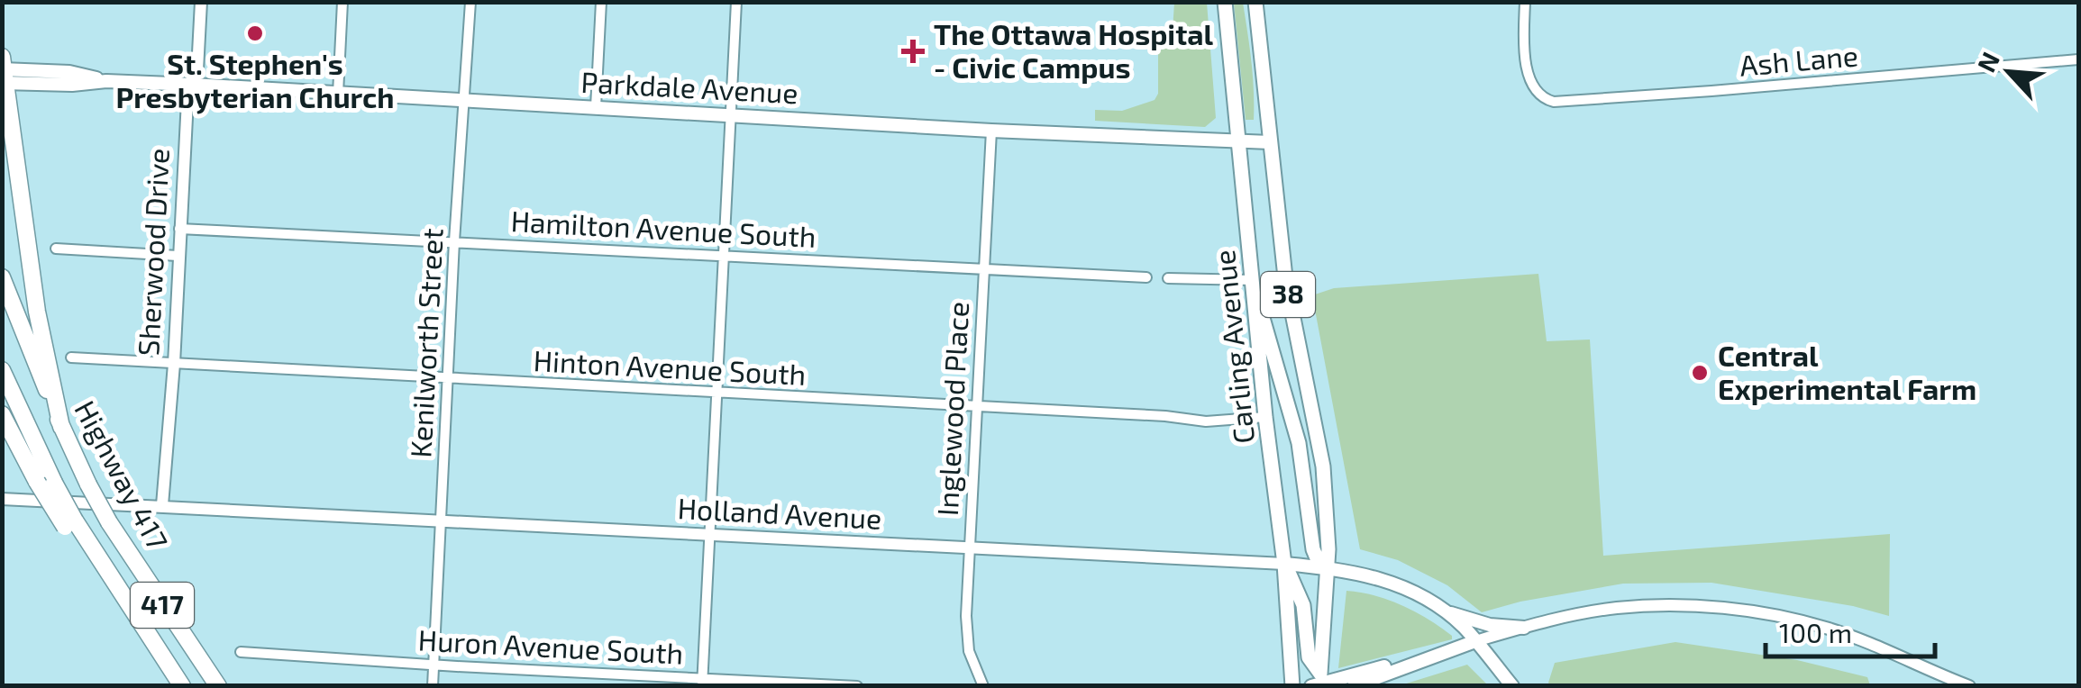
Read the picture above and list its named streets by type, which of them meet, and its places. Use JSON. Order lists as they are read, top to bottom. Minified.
{"streets":{"highway":["Highway 417","417"],"main road":["Parkdale Avenue","38","Carling Avenue","Holland Avenue"],"street":["Ash Lane","Hamilton Avenue South","Sherwood Drive","Kenilworth Street","Hinton Avenue South","Inglewood Place","Huron Avenue South"]},"crossings":[["Parkdale Avenue","Sherwood Drive"],["Parkdale Avenue","Kenilworth Street"],["Parkdale Avenue","Carling Avenue"],["Parkdale Avenue","Inglewood Place"],["Hamilton Avenue South","Sherwood Drive"],["Hamilton Avenue South","Kenilworth Street"],["Hamilton Avenue South","Inglewood Place"],["Sherwood Drive","Hinton Avenue South"],["Sherwood Drive","Holland Avenue"],["Kenilworth Street","Hinton Avenue South"],["Kenilworth Street","Holland Avenue"],["Kenilworth Street","Huron Avenue South"],["Carling Avenue","Hinton Avenue South"],["Carling Avenue","Holland Avenue"],["Hinton Avenue South","Inglewood Place"],["Inglewood Place","Holland Avenue"]],"places":{"other":["St. Stephen's Presbyterian Church","Central Experimental Farm"],"health":["The Ottawa Hospital - Civic Campus"]},"scale_bar":"100 m","north":"top left"}
